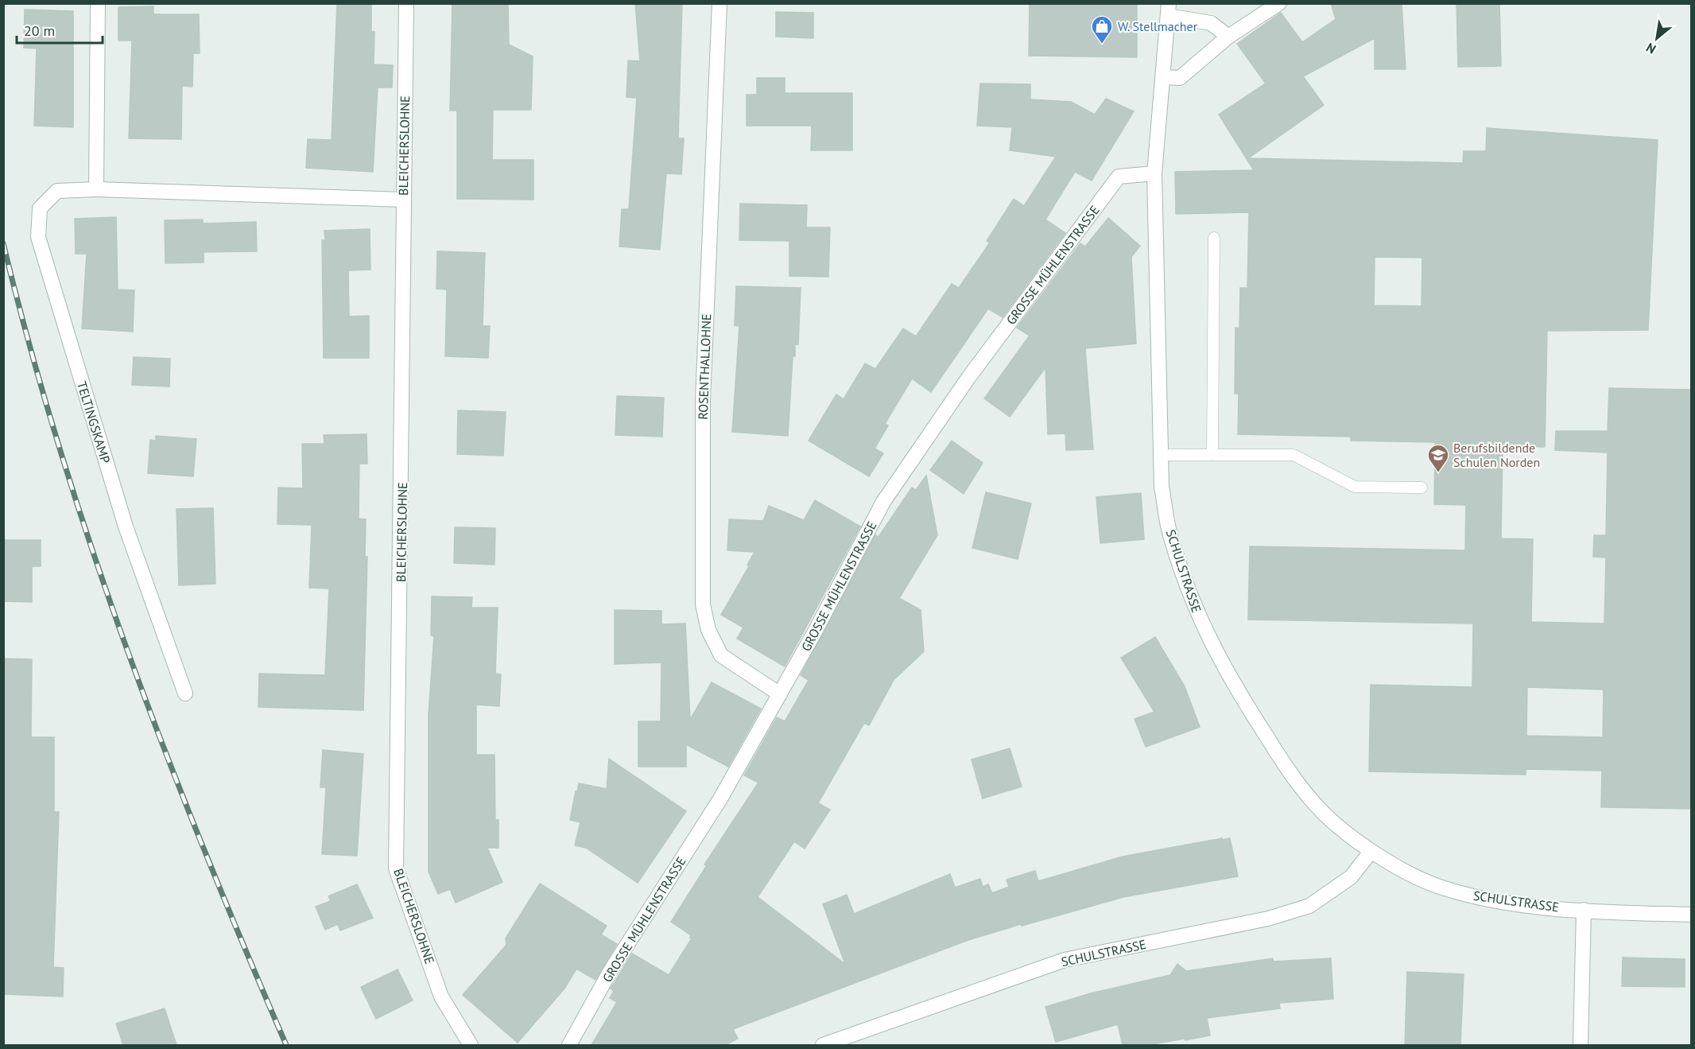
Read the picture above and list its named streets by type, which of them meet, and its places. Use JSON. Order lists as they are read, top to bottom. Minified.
{"streets":{"street":["BLEICHERSLOHNE","GROSSE MÜHLENSTRASSE","ROSENTHALLOHNE","TELTINGSKAMP","SCHULSTRASSE"]},"crossings":[["BLEICHERSLOHNE","TELTINGSKAMP"],["GROSSE MÜHLENSTRASSE","ROSENTHALLOHNE"],["GROSSE MÜHLENSTRASSE","SCHULSTRASSE"]],"places":{"shop":["W. Stellmacher"],"school or university":["Berufsbildende Schulen Norden"]},"scale_bar":"20 m","north":"bottom left"}
